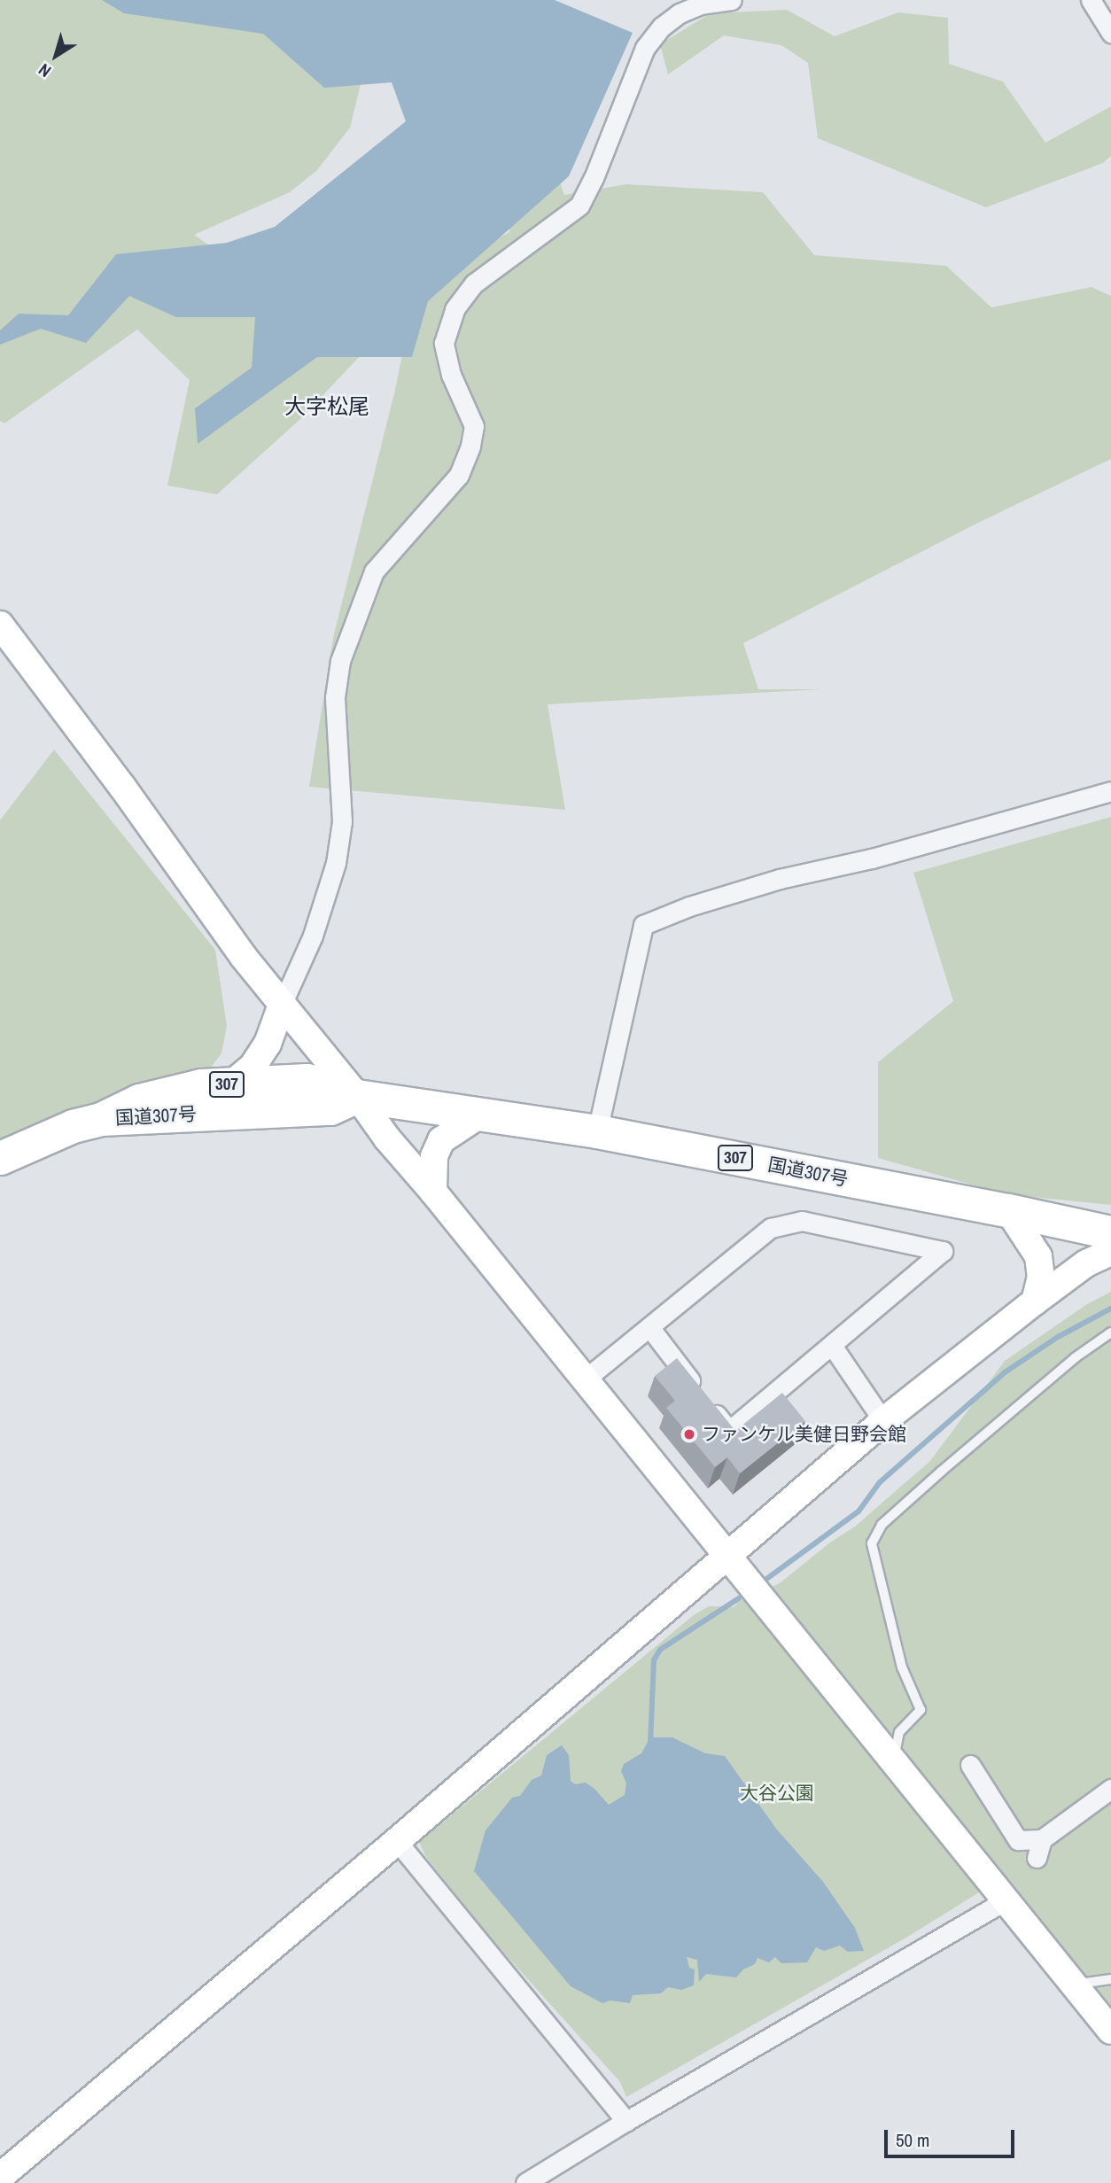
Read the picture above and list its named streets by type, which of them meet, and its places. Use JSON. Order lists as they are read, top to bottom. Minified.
{"streets":{"highway":["307","国道307号"]},"districts":["大字松尾"],"parks":["大谷公園"],"places":["ファンケル美健日野会館"],"scale_bar":"50 m","north":"bottom left"}
